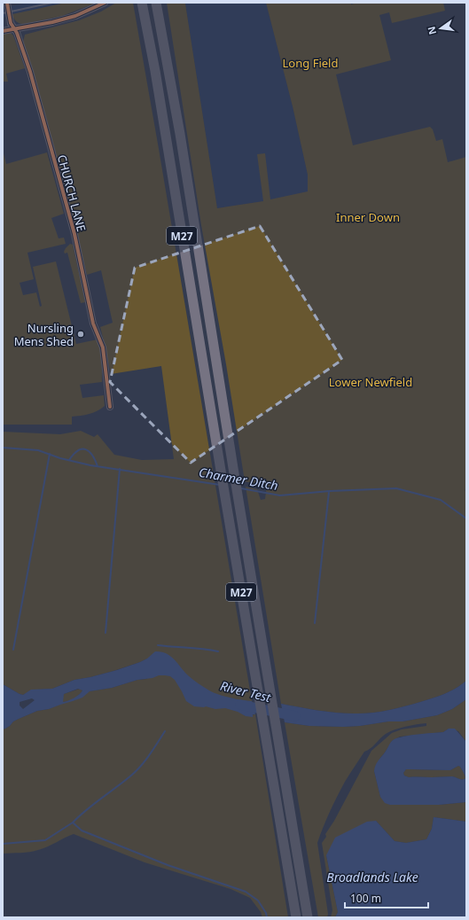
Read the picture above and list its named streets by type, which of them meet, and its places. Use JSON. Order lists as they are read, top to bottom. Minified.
{"streets":{"highway":["M27"],"street":["CHURCH LANE"]},"water":["Charmer Ditch","River Test","Broadlands Lake"],"parks":["Long Field","Inner Down","Lower Newfield"],"places":["Nursling Mens Shed"],"scale_bar":"100 m","north":"left"}
